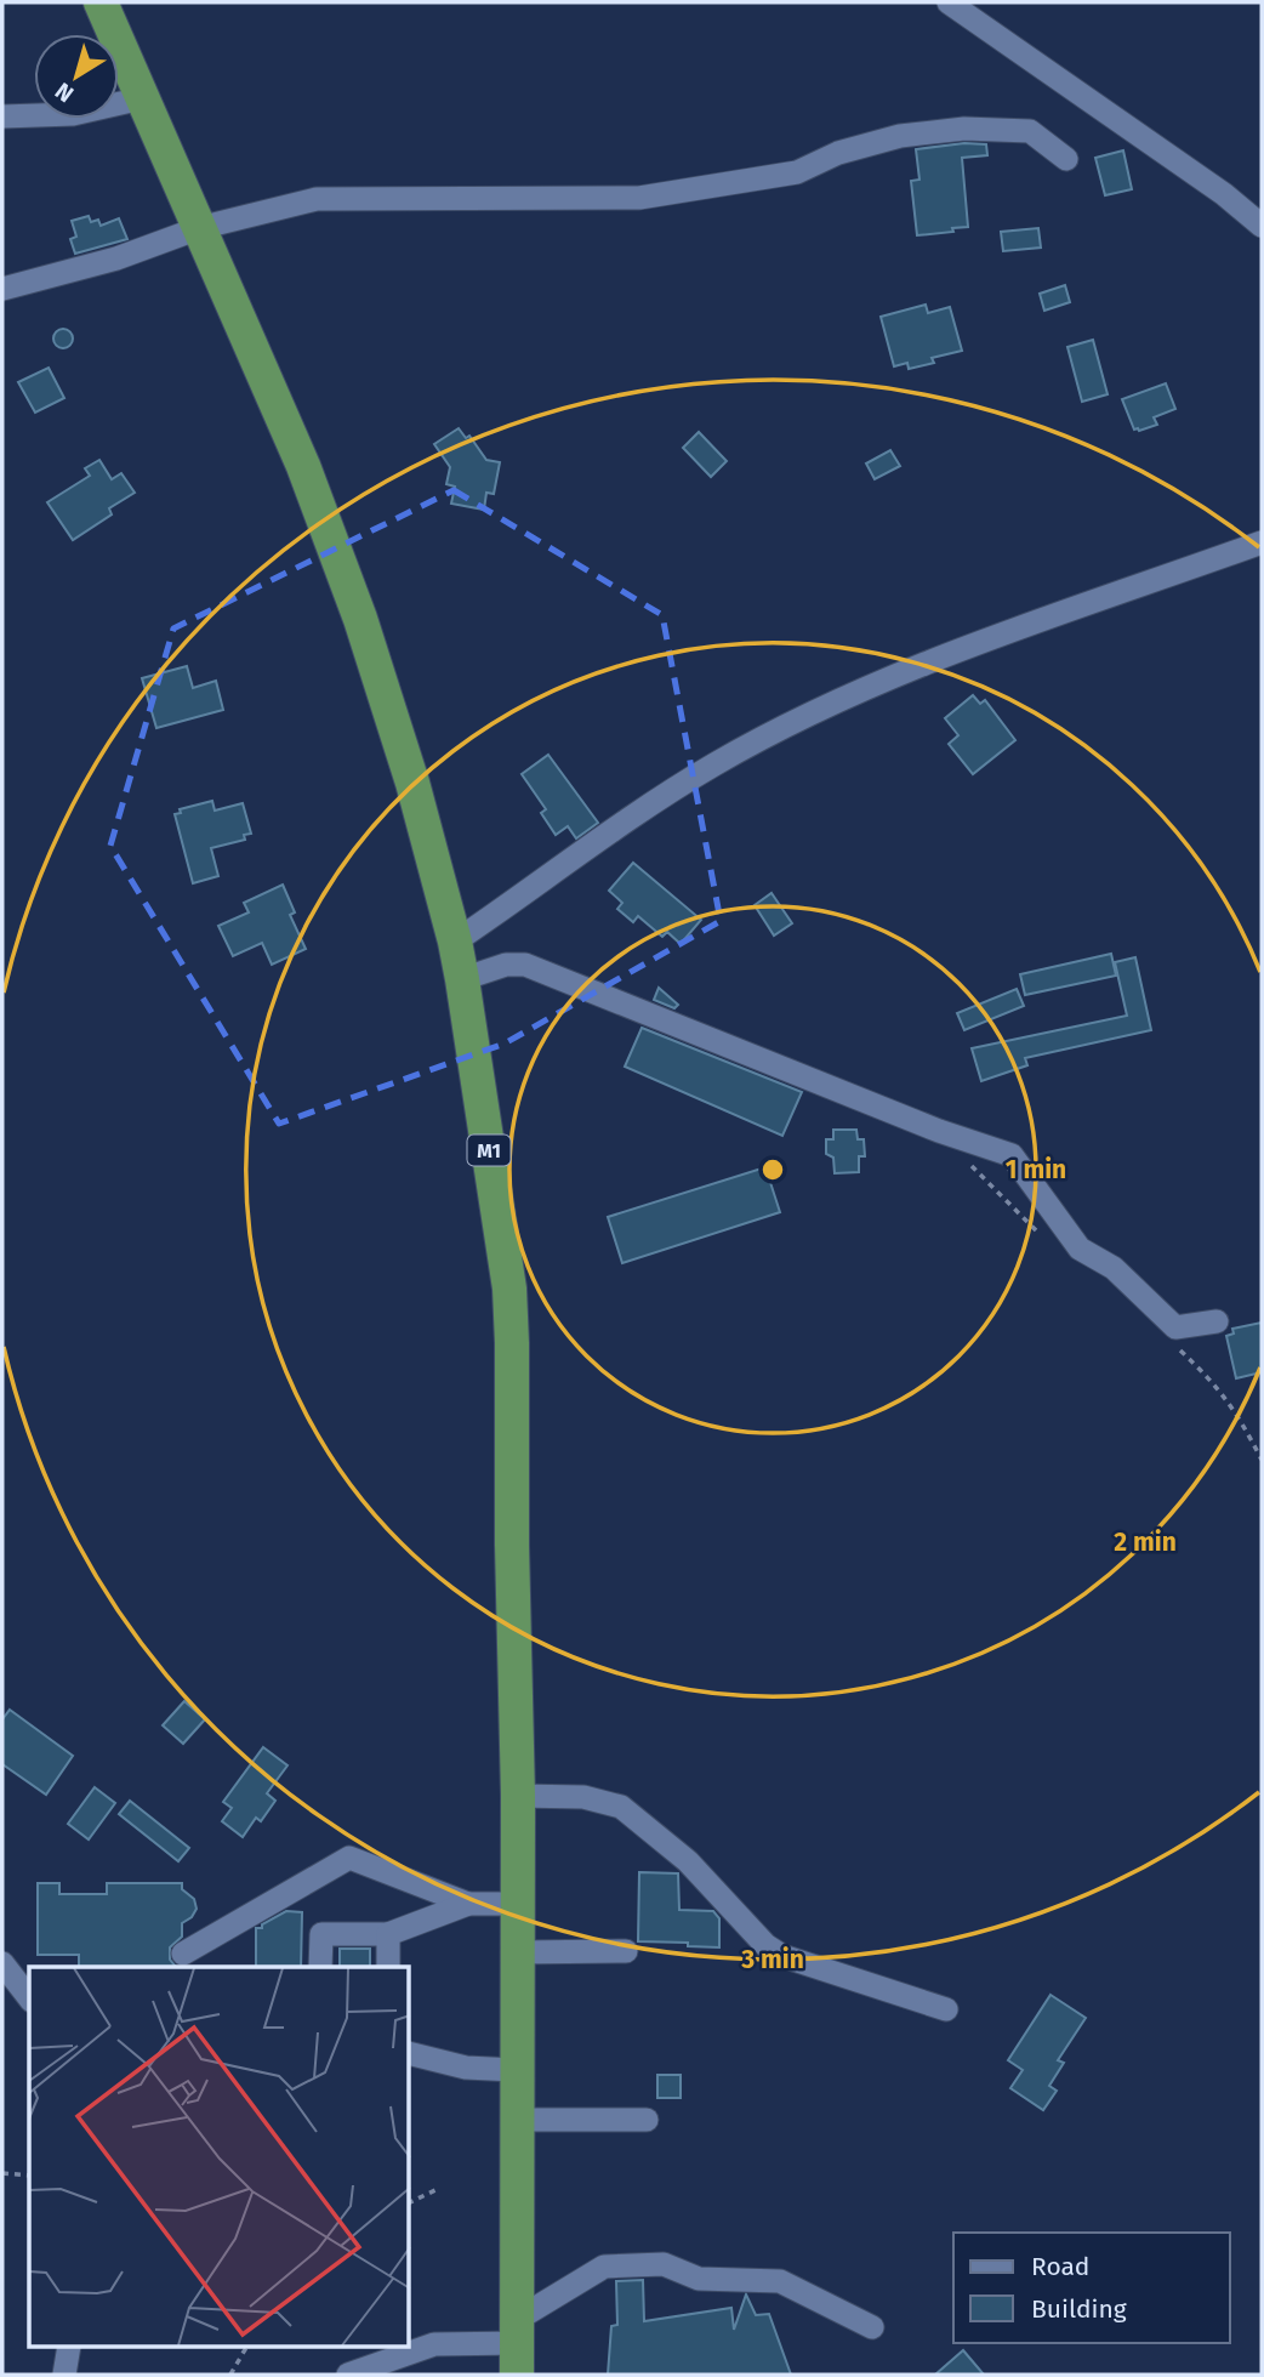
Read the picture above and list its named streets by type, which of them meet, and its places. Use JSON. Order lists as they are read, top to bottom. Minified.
{"streets":{"highway":["M1"]},"legend":["Road","Building"],"north":"bottom left","rings":["1 min","2 min","3 min"]}
